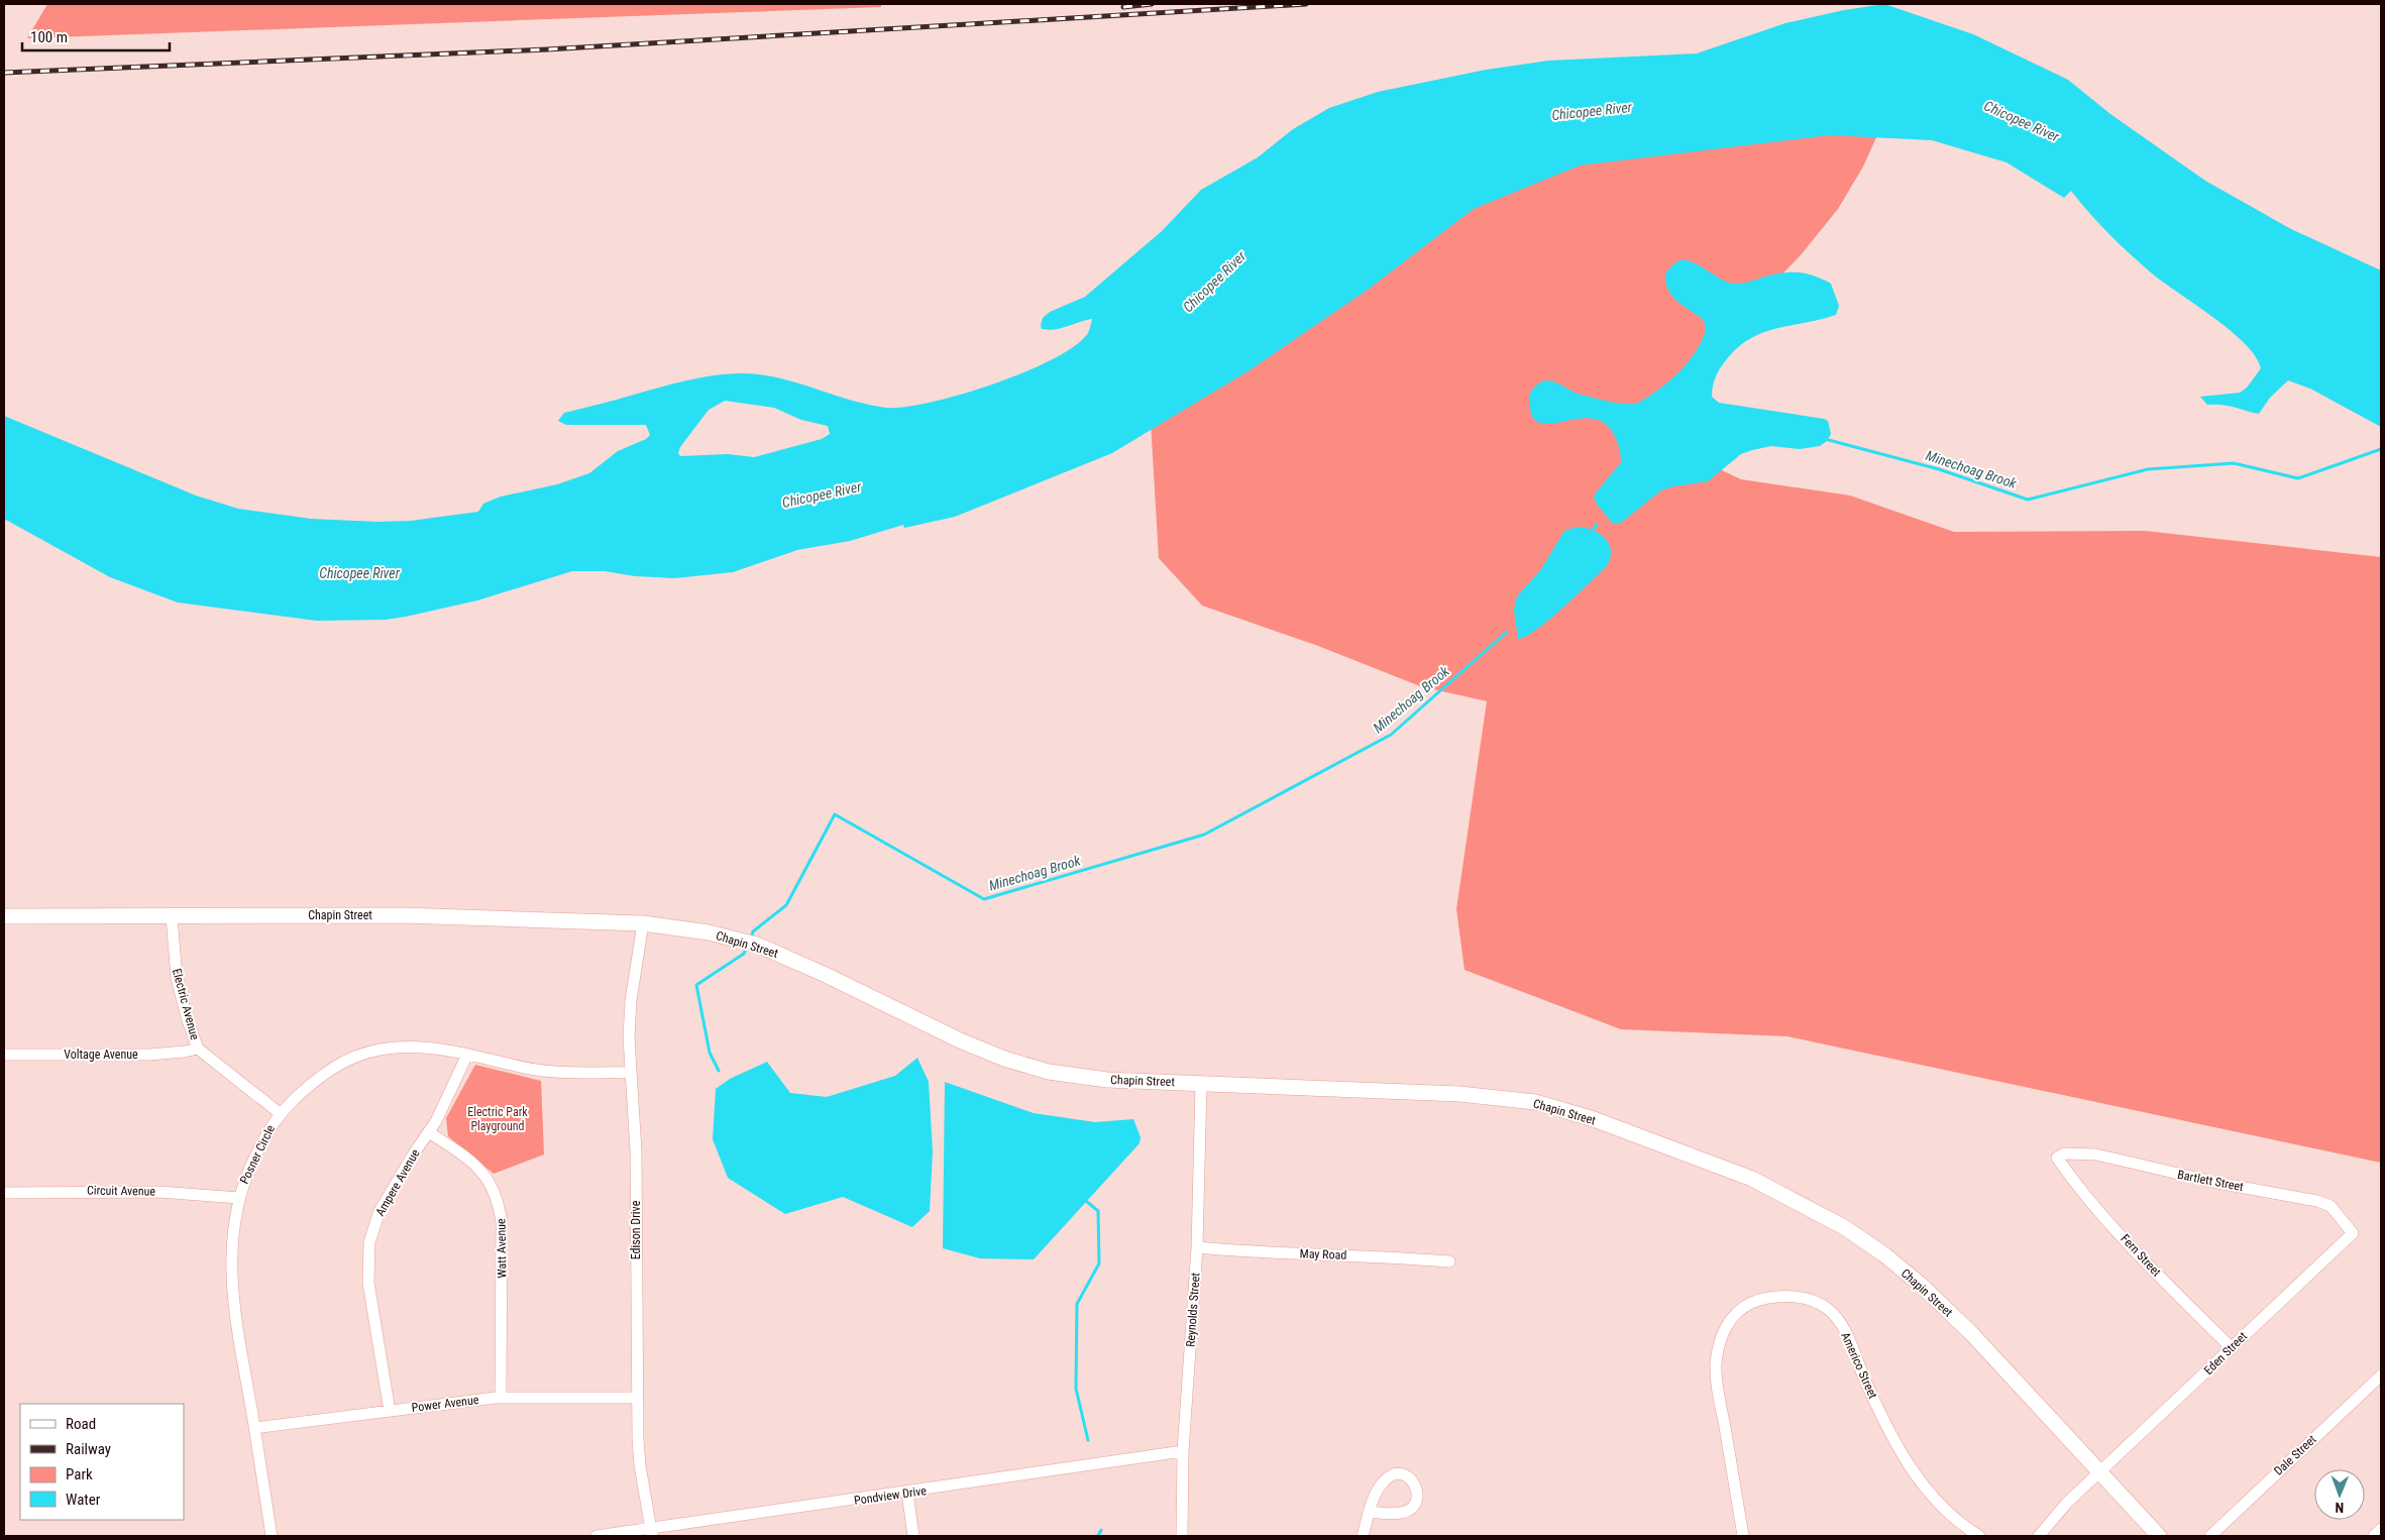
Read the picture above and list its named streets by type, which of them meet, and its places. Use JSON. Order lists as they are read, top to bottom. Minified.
{"streets":{"main road":["Chapin Street"],"street":["Electric Avenue","Voltage Avenue","Posner Circle","Bartlett Street","Ampere Avenue","Circuit Avenue","Edison Drive","Watt Avenue","May Road","Fern Street","Reynolds Street","Eden Street","Americo Street","Power Avenue","Dale Street","Pondview Drive"]},"crossings":[["Chapin Street","Electric Avenue"],["Chapin Street","Edison Drive"],["Chapin Street","Reynolds Street"],["Chapin Street","Eden Street"],["Electric Avenue","Voltage Avenue"],["Electric Avenue","Posner Circle"],["Posner Circle","Ampere Avenue"],["Posner Circle","Circuit Avenue"],["Posner Circle","Edison Drive"],["Posner Circle","Power Avenue"],["Bartlett Street","Fern Street"],["Bartlett Street","Eden Street"],["Ampere Avenue","Watt Avenue"],["Ampere Avenue","Power Avenue"],["Edison Drive","Power Avenue"],["Edison Drive","Pondview Drive"],["Watt Avenue","Power Avenue"],["May Road","Reynolds Street"],["Fern Street","Eden Street"],["Reynolds Street","Pondview Drive"]],"water":["Chicopee River","Minechoag Brook"],"parks":["Electric Park Playground"],"legend":["Road","Railway","Park","Water"],"scale_bar":"100 m","north":"bottom"}
